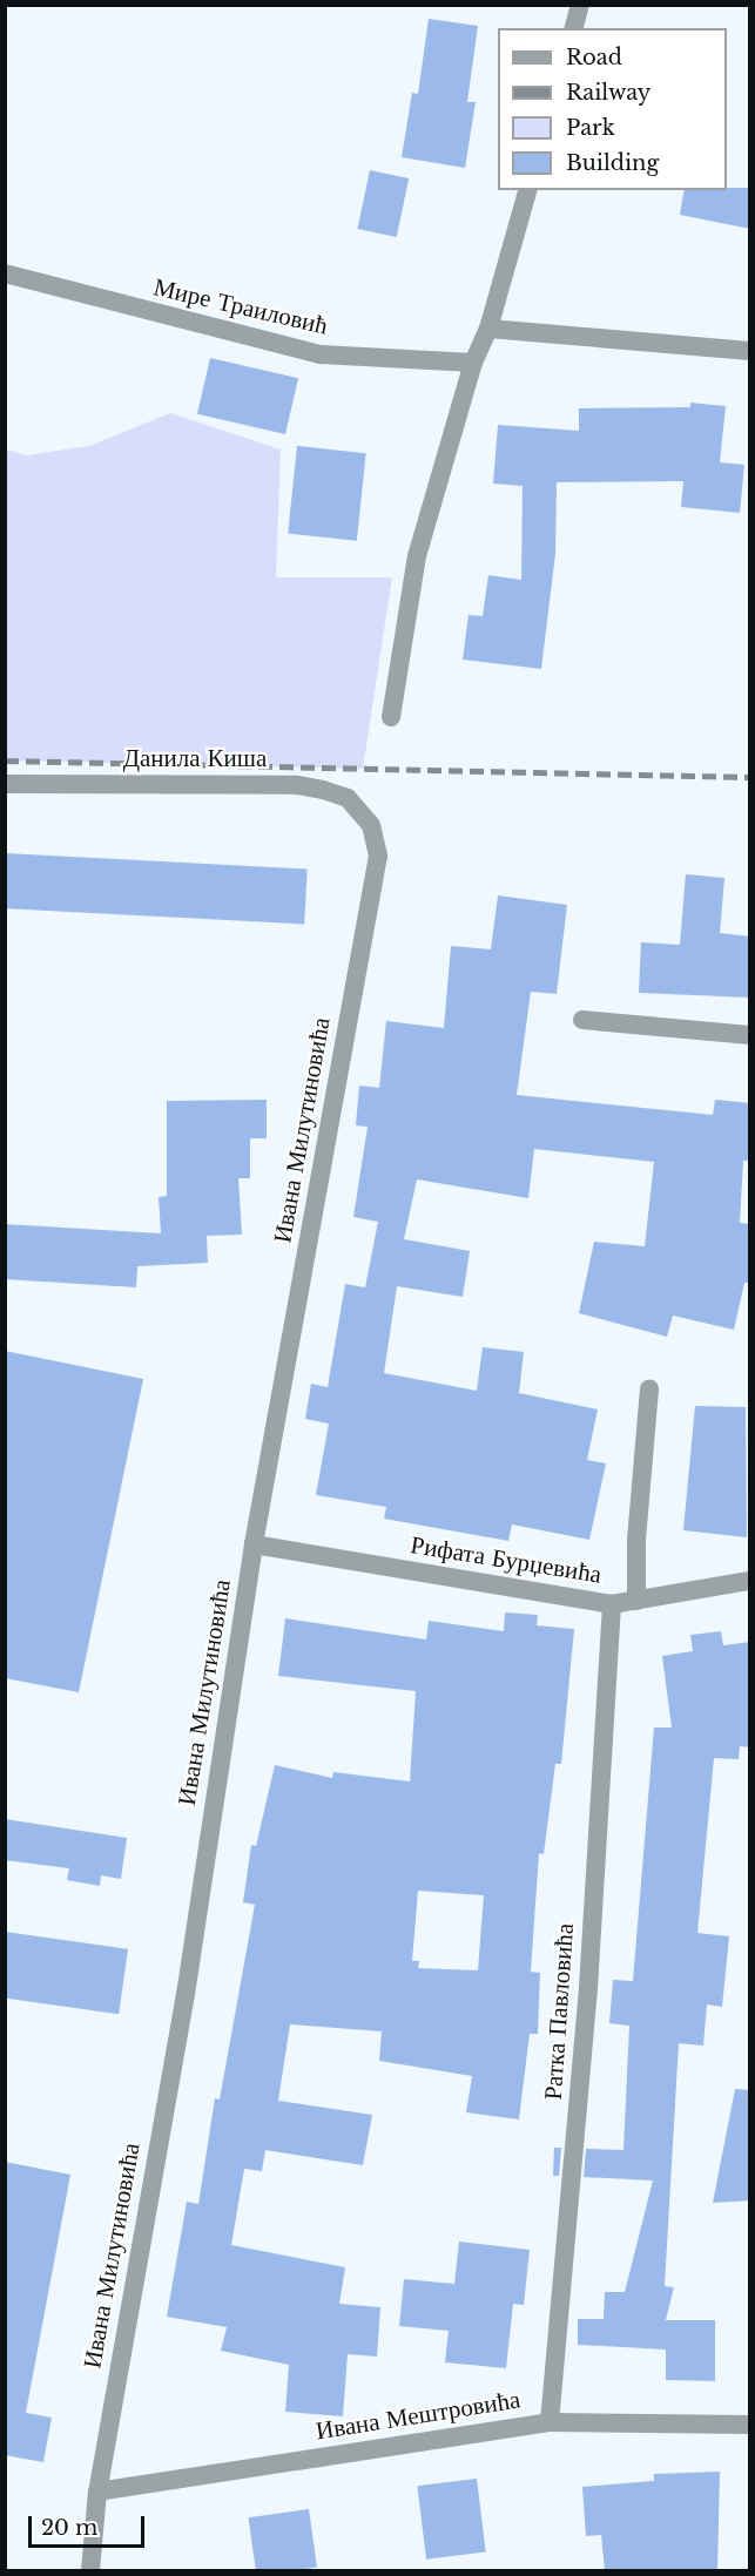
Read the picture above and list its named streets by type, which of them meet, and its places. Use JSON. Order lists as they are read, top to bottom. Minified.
{"streets":{"street":["Мире Траиловић","Данила Киша","Ивана Милутиновића","Рифата Бурџевића","Ратка Павловића","Ивана Мештровића"]},"crossings":[["Данила Киша","Ивана Милутиновића"],["Ивана Милутиновића","Рифата Бурџевића"],["Ивана Милутиновића","Ивана Мештровића"],["Рифата Бурџевића","Ратка Павловића"],["Ратка Павловића","Ивана Мештровића"]],"legend":["Road","Railway","Park","Building"],"scale_bar":"20 m"}
